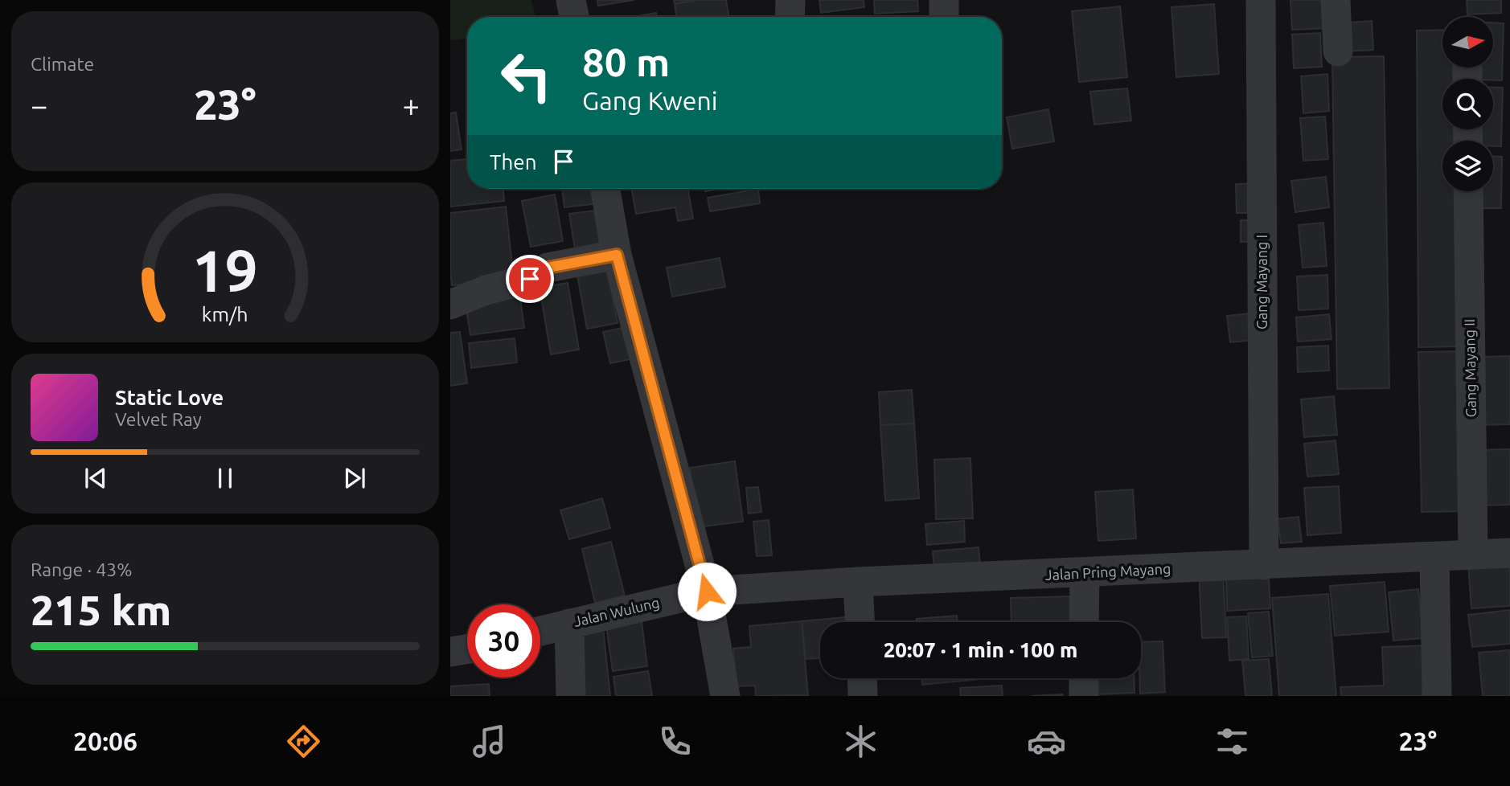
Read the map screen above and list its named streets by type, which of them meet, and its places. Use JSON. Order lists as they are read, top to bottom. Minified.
{"streets":{"street":["Gang Mayang I","Gang Mayang II","Jalan Pring Mayang","Jalan Wulung"]},"crossings":[["Gang Mayang I","Jalan Pring Mayang"],["Gang Mayang II","Jalan Pring Mayang"],["Jalan Pring Mayang","Jalan Wulung"]],"north":"right","page":{"tile":["Climate",["Range · 43%","215 km"]],"turn":["80 m","Gang Kweni"],"heat":["−","23°","+"],"then":"Then","song":["Static Love","Velvet Ray"],"limit":"30","trip":"20:07 · 1 min · 100 m","tabs":["20:06","23°"],"gauge":["19","km/h"]}}
